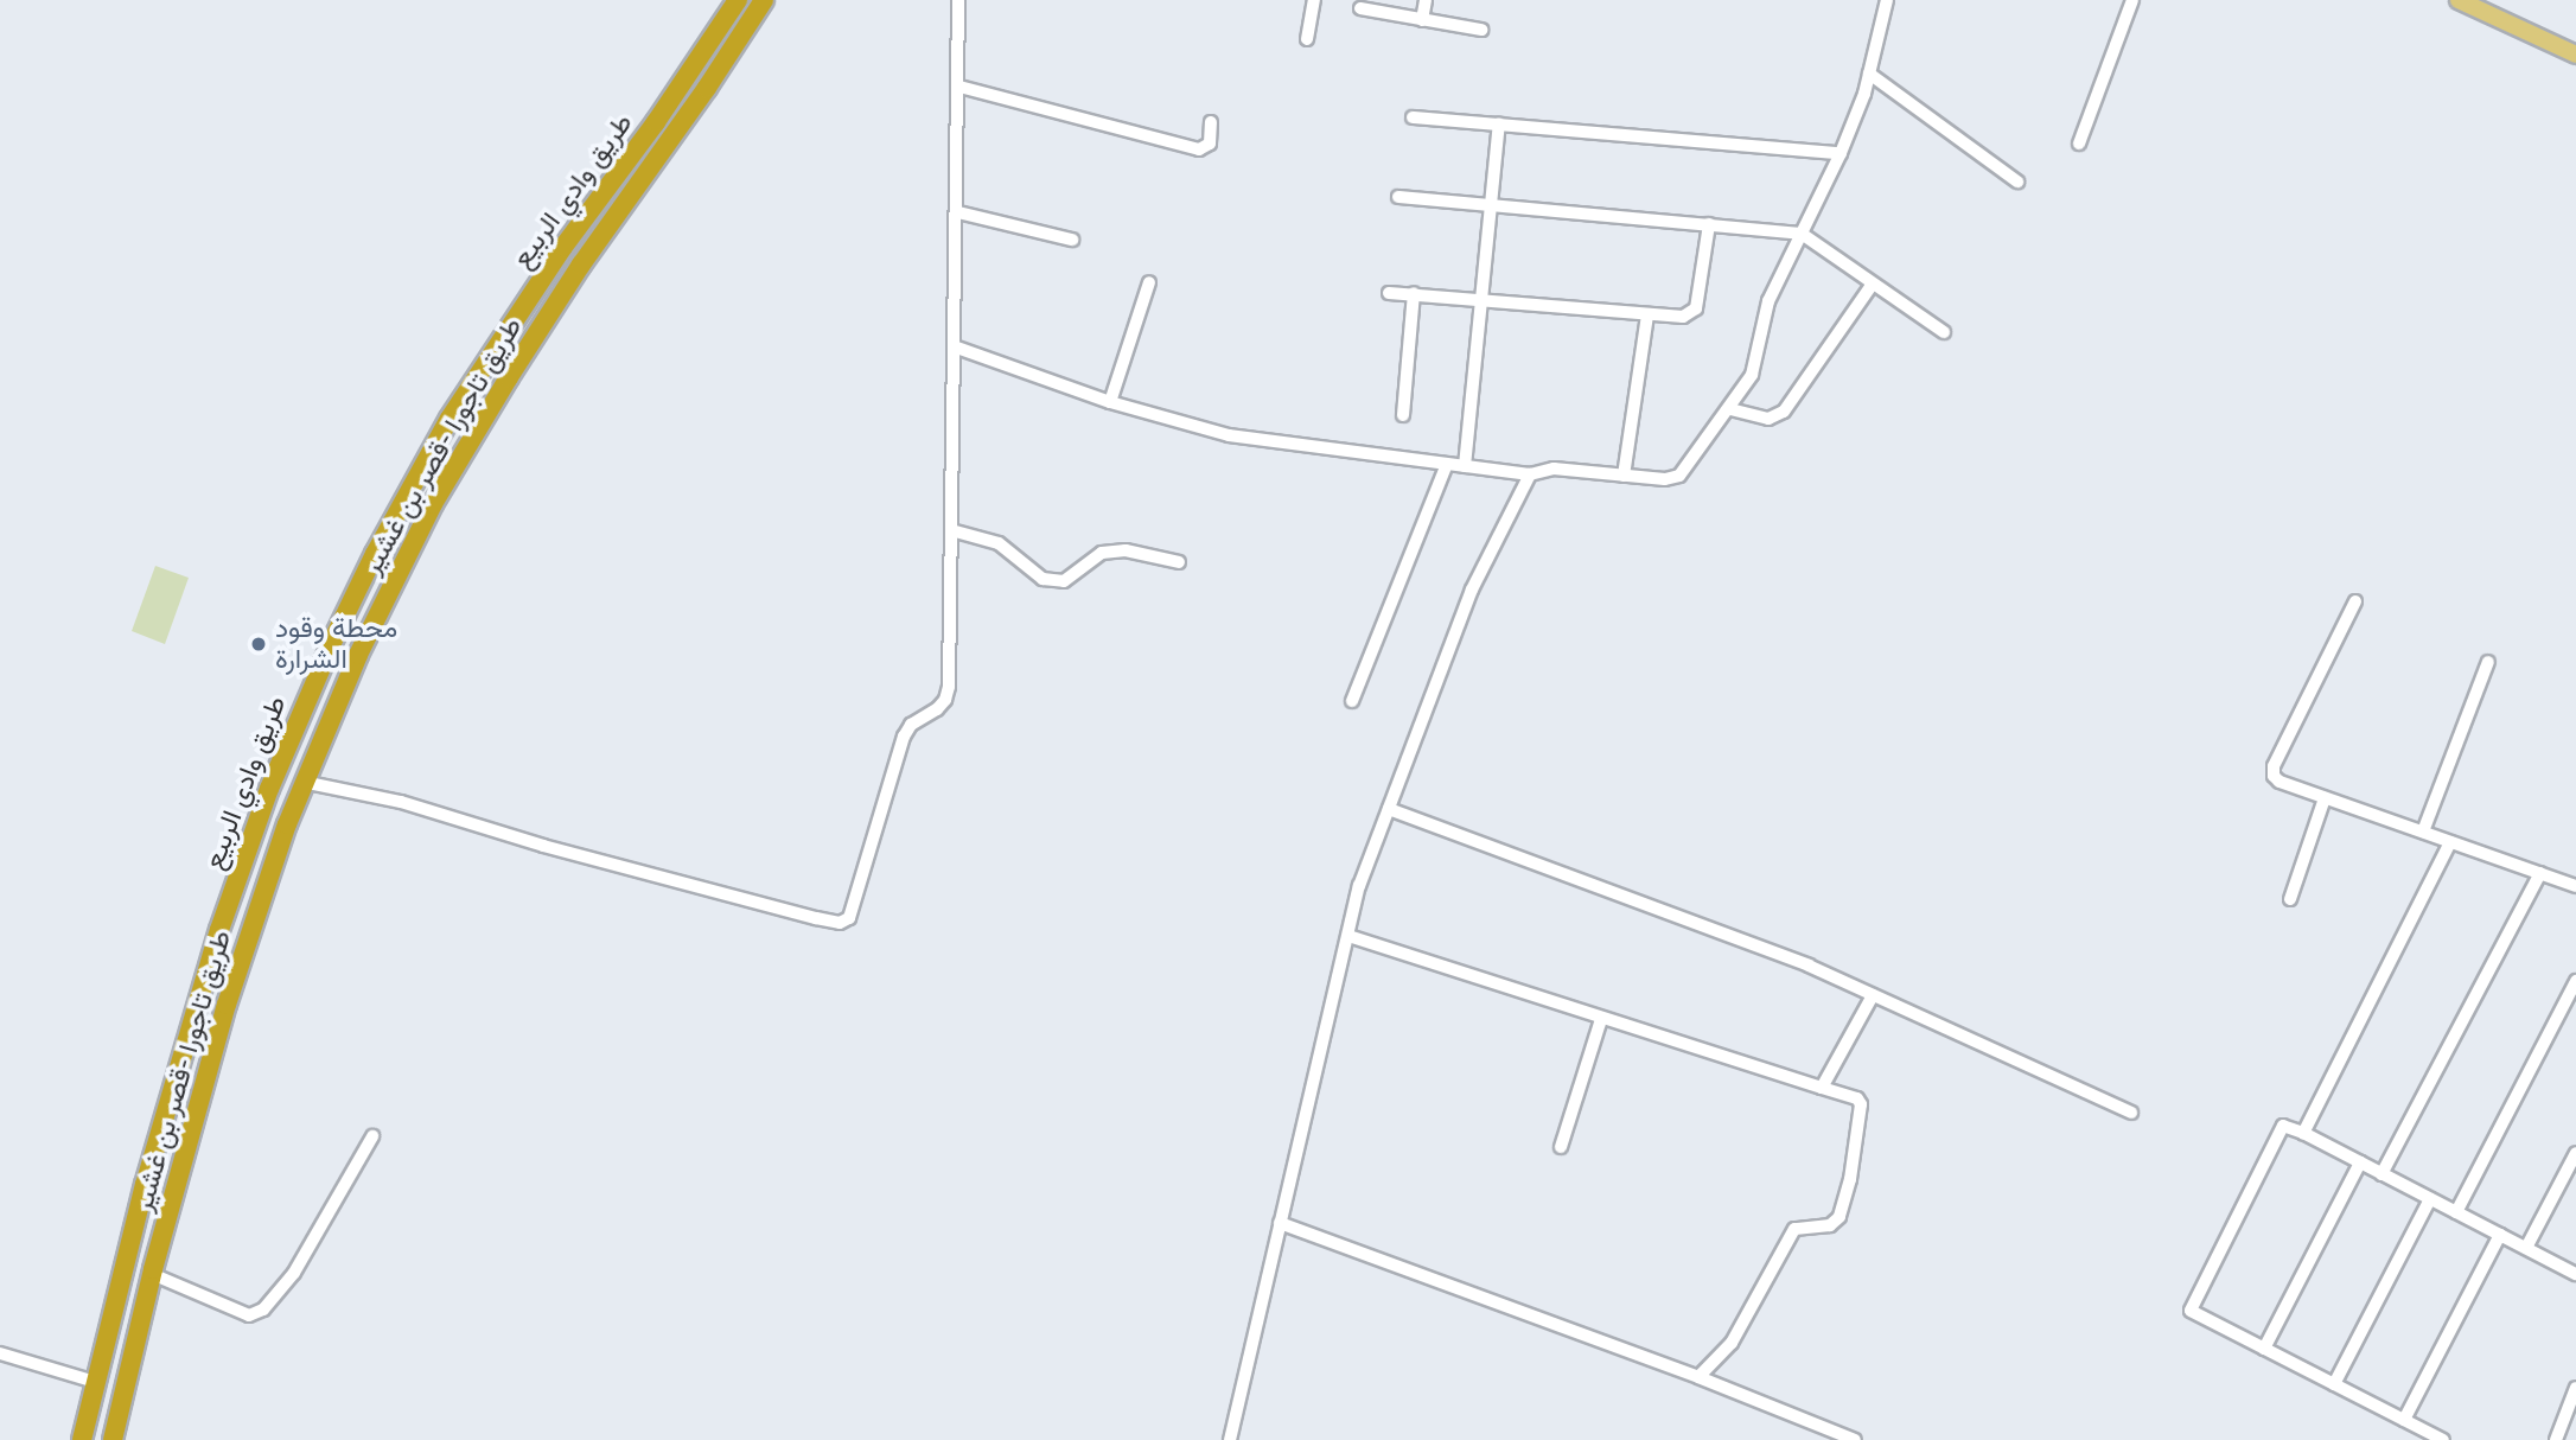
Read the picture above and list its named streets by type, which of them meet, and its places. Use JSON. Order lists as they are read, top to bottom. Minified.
{"streets":{"highway":["طريق وادي الربيع","طريق تاجورا -قصر بن غشير"]},"places":["محطة وقود الشرارة"]}
